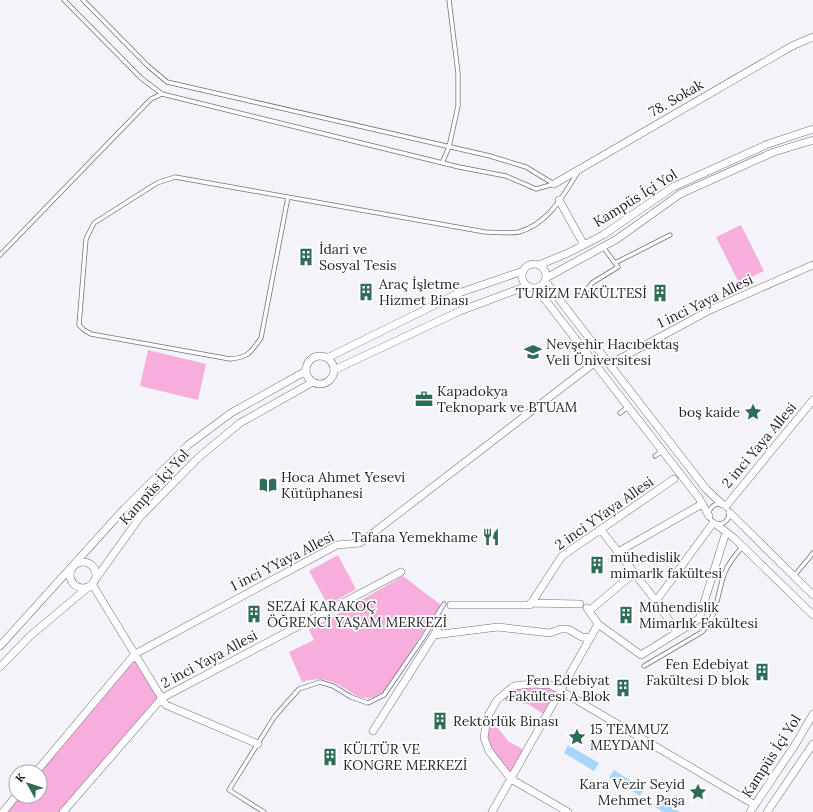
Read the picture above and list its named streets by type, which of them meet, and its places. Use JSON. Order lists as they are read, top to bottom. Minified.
{"streets":{"street":["78. Sokak","Kampüs İçi Yol","1 inci Yaya Allesi","2 inci Yaya Allesi","2 inci YYaya Allesi","1 inci YYaya Allesi"]},"places":{"building":["İdari ve Sosyal Tesis","Araç İşletme Hizmet Binası","TURİZM FAKÜLTESİ","mühedislik mimarlk fakültesi","SEZAİ KARAKOÇ ÖĞRENCİ YAŞAM MERKEZİ","Mühendislik Mimarlık Fakültesi","Fen Edebiyat Fakültesi D blok","Fen Edebiyat Fakültesi A Blok","Rektörlük Binası","KÜLTÜR VE KONGRE MERKEZİ"],"school or university":["Nevşehir Hacıbektaş Veli Üniversitesi"],"office":["Kapadokya Teknopark ve BTUAM"],"place":["boş kaide","15 TEMMUZ MEYDANI","Kara Vezir Seyid Mehmet Paşa"],"library":["Hoca Ahmet Yesevi Kütüphanesi"],"restaurant":["Tafana Yemekhame"]},"north":"top left"}
